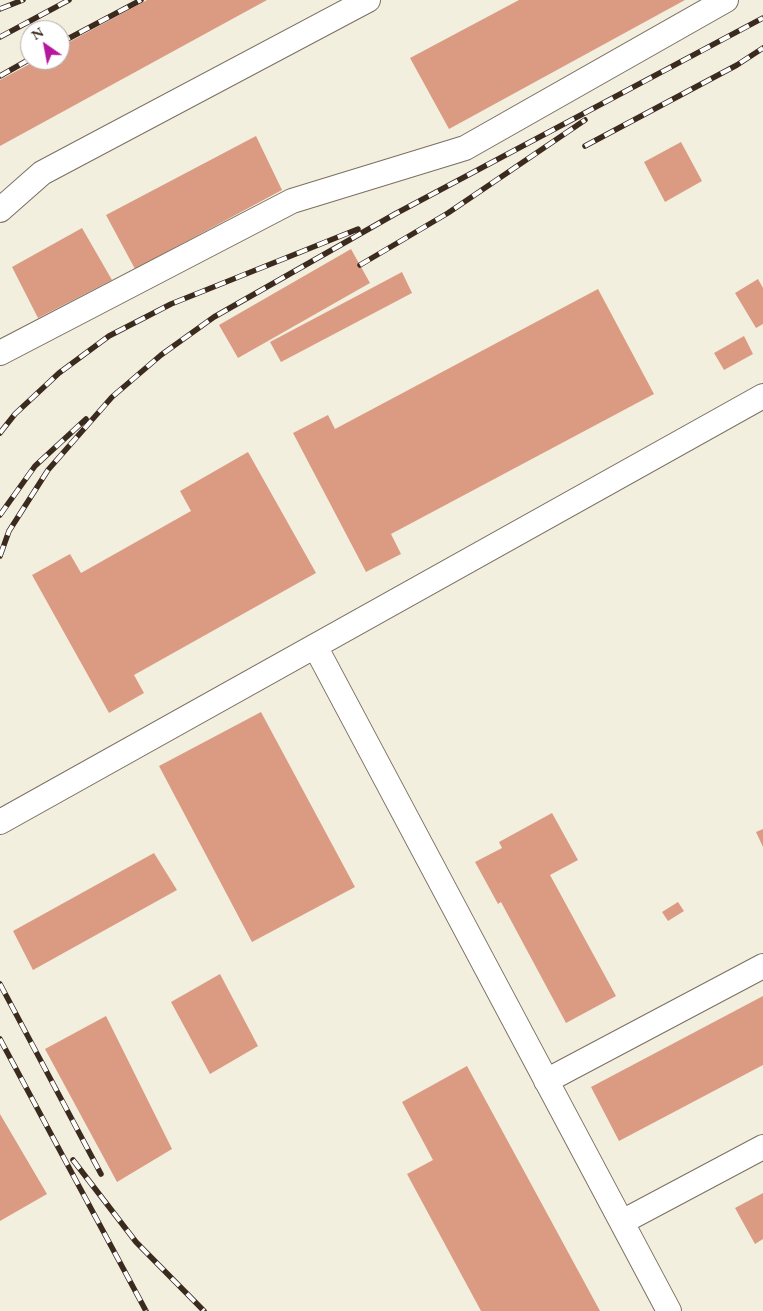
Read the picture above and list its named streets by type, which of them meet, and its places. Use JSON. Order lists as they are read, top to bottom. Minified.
{"north":"top left"}
